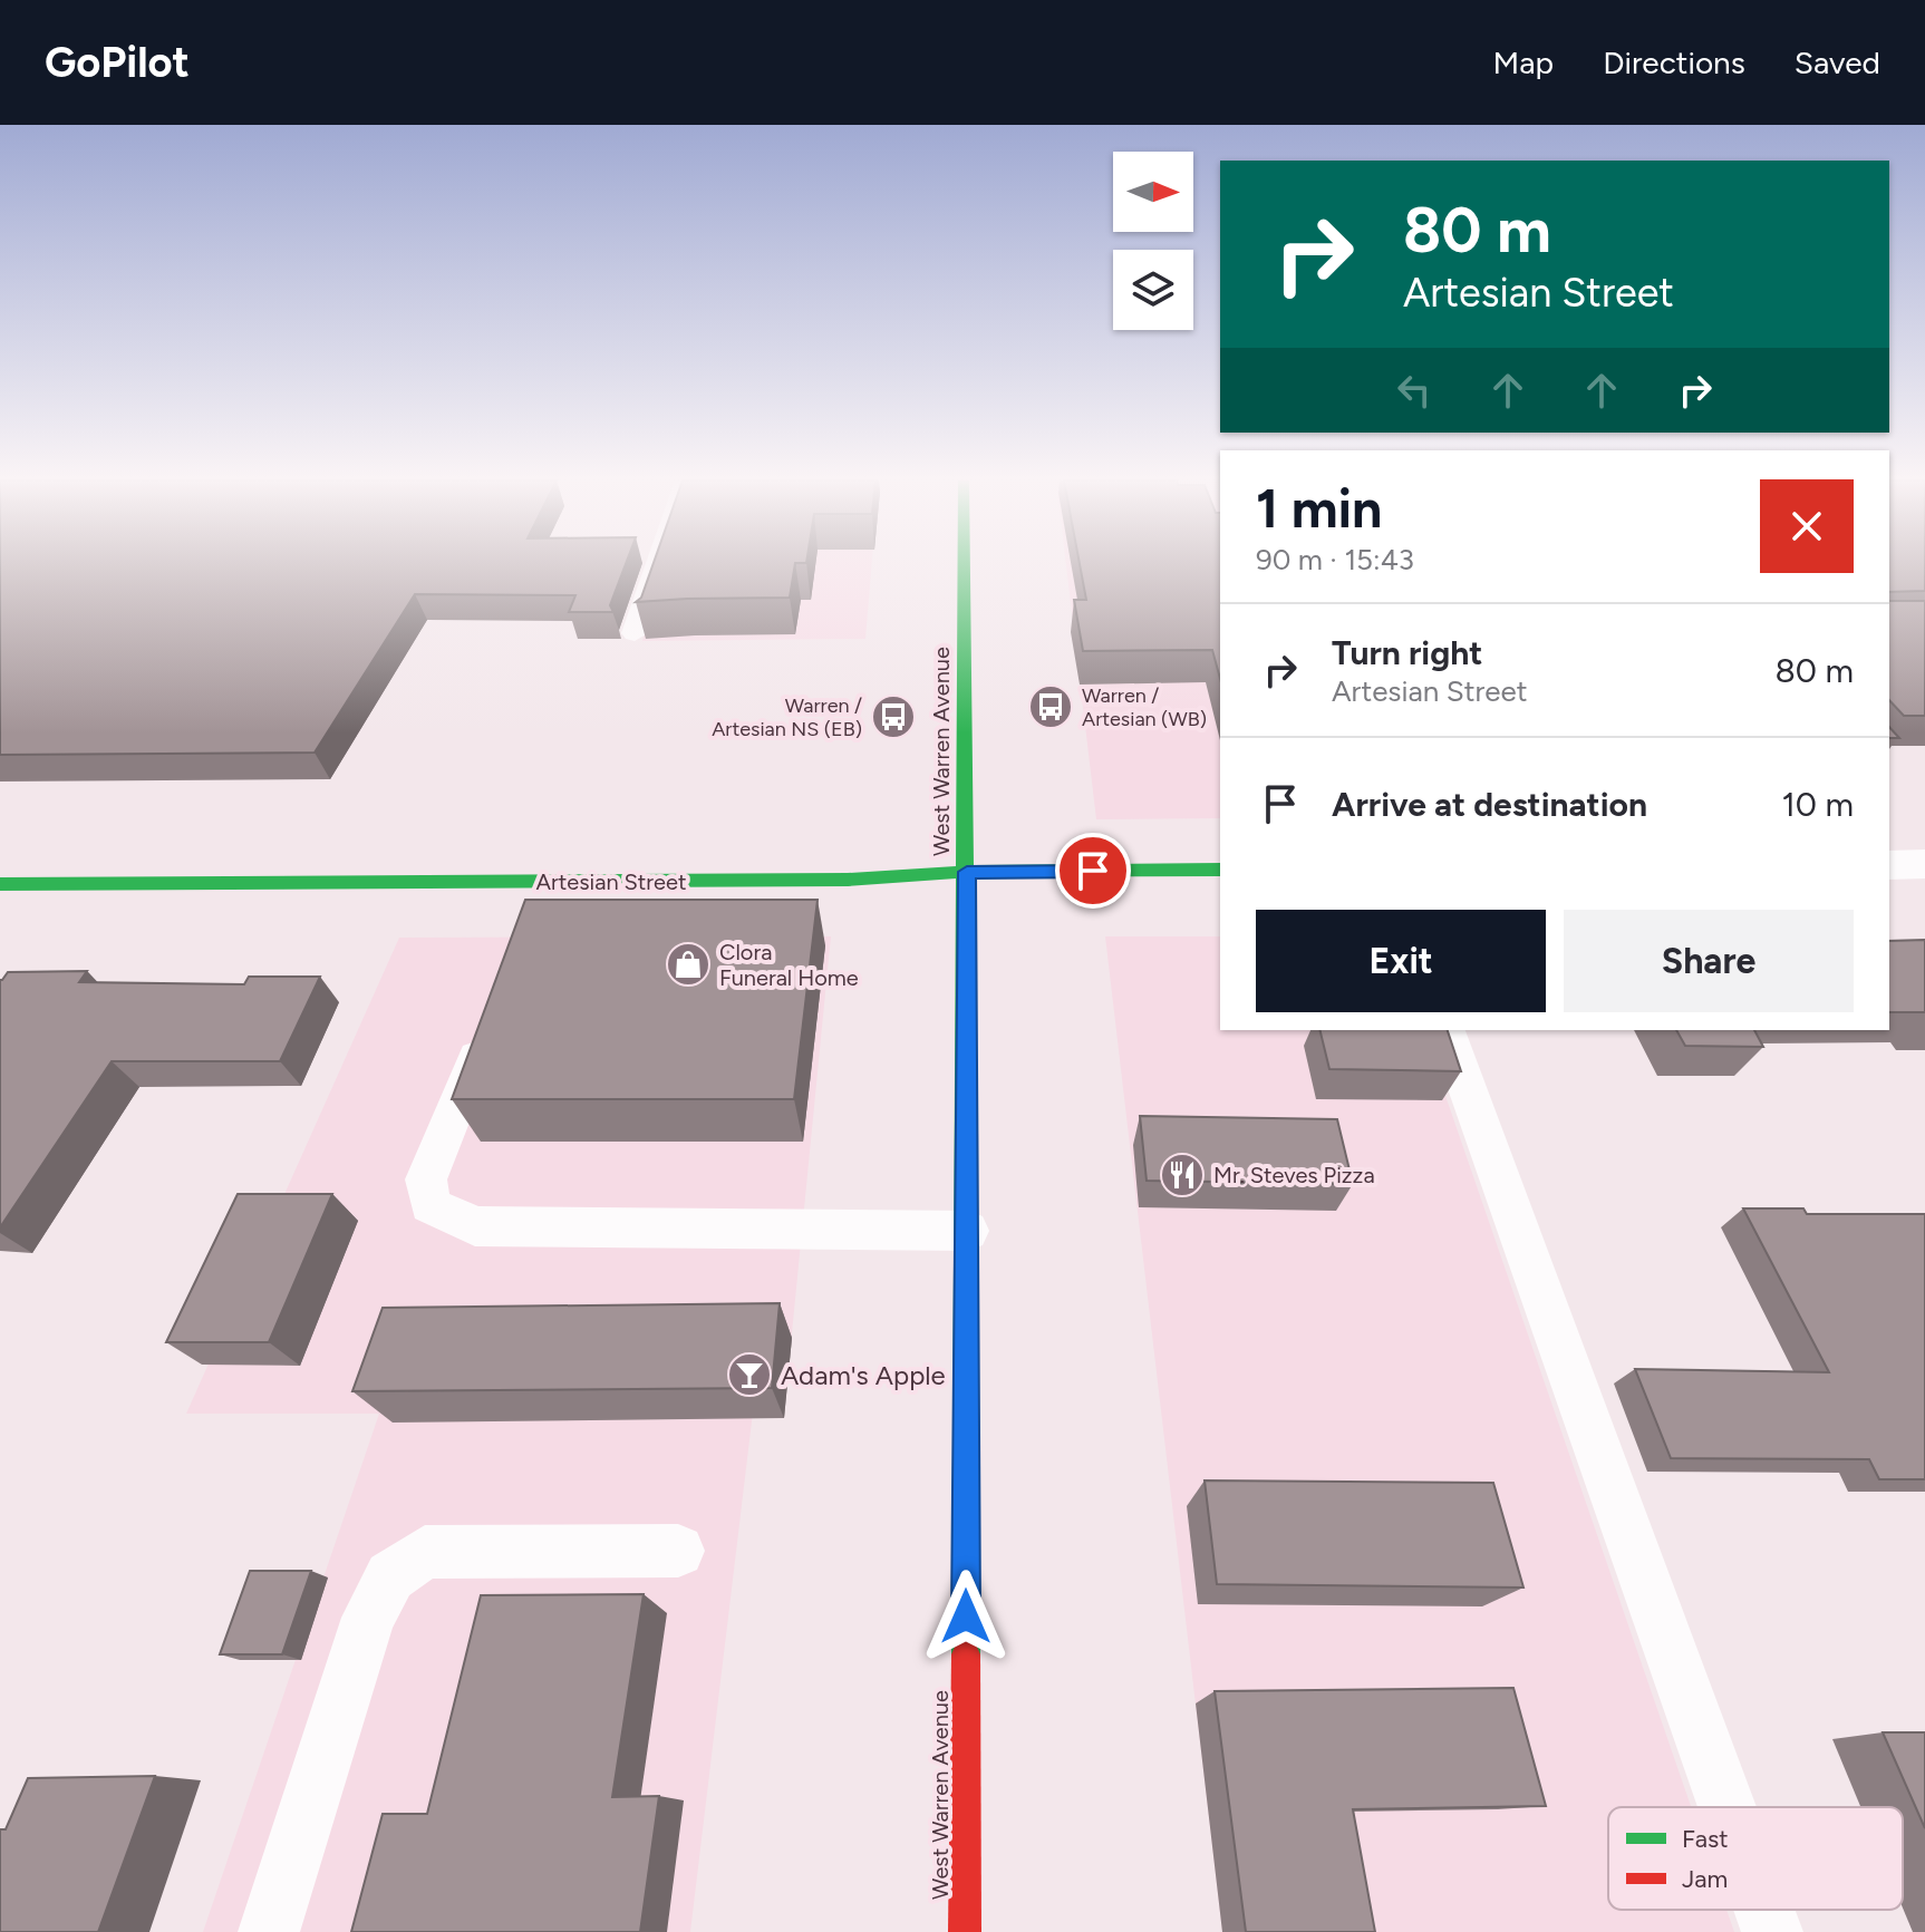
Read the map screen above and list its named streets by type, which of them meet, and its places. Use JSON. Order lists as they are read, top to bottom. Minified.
{"streets":{"main road":["West Warren Avenue","Artesian Street"]},"crossings":[["West Warren Avenue","Artesian Street"]],"places":{"bus stop":["Warren / Artesian (WB)","Warren / Artesian NS (EB)"],"shop":["Clora Funeral Home"],"restaurant":["Mr. Steves Pizza"],"bar":["Adam's Apple"]},"legend":["Fast","Jam"],"north":"right","page":{"header":"GoPilot","nav":["Map","Directions","Saved"],"turn":["80 m","Artesian Street"],"heading":["1 min","90 m · 15:43"],"list":[{"name":"Turn right","note":"Artesian Street","value":"80 m"},{"name":"Arrive at destination","value":"10 m"}],"buttons":["Exit","Share"]}}
